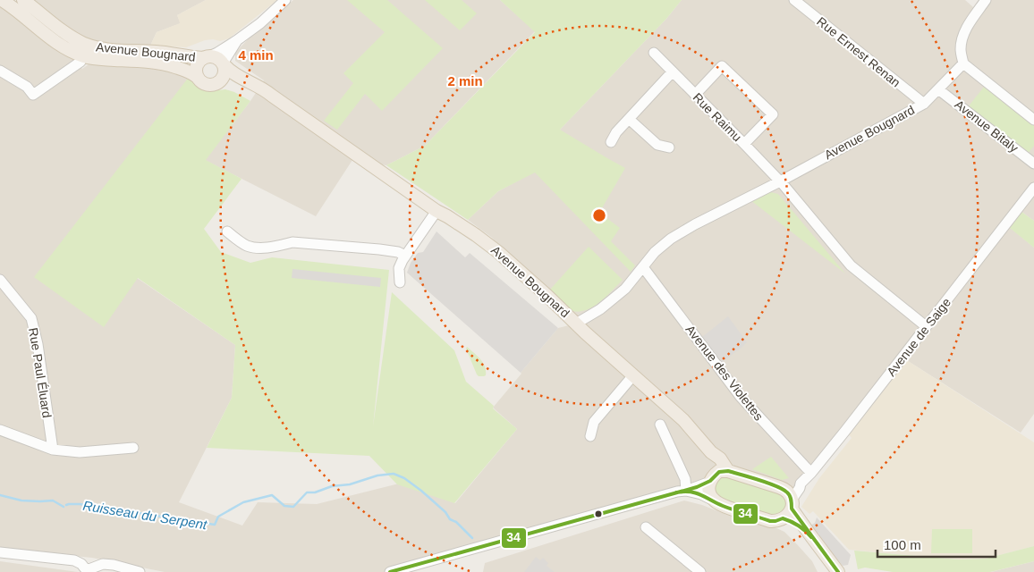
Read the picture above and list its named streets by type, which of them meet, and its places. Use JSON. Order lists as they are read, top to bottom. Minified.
{"streets":{"main road":["Avenue Bougnard"],"street":["Rue Ernest Renan","Rue Raimu","Avenue Bitaly","Avenue de Saige","Rue Paul Éluard","Avenue des Violettes"]},"crossings":[["Avenue Bougnard","Rue Ernest Renan"],["Avenue Bougnard","Rue Raimu"],["Avenue Bougnard","Avenue Bitaly"],["Avenue Bougnard","Avenue des Violettes"],["Rue Raimu","Avenue de Saige"],["Avenue de Saige","Avenue des Violettes"]],"water":["Ruisseau du Serpent"],"lines":["transit line 34"],"scale_bar":"100 m","rings":["4 min","2 min"]}
